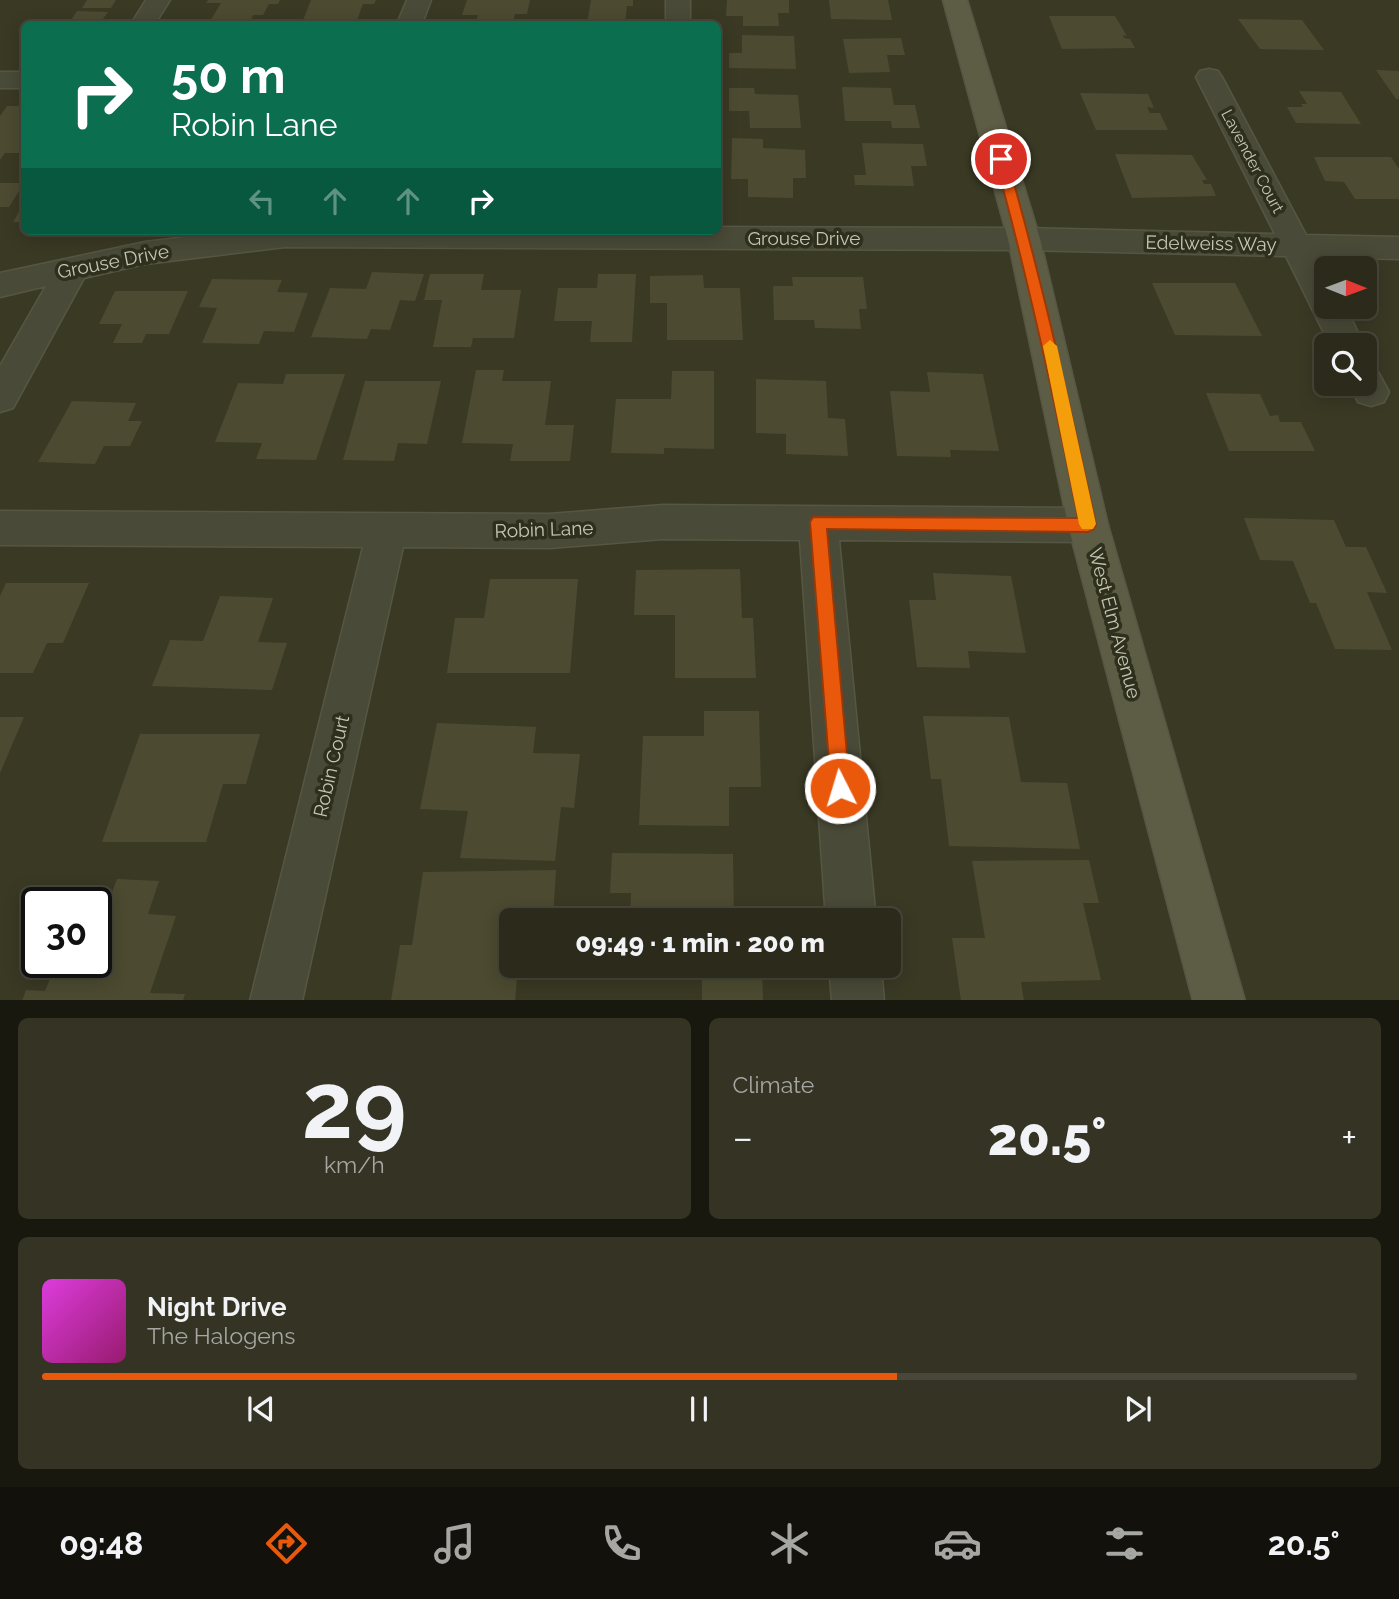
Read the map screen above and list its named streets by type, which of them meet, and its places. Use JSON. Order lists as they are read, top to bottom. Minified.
{"streets":{"street":["Lavender Court","Grouse Drive","Edelweiss Way","Robin Lane","West Elm Avenue","Robin Court"]},"crossings":[["Lavender Court","Edelweiss Way"],["Grouse Drive","Edelweiss Way"],["Grouse Drive","West Elm Avenue"],["Edelweiss Way","West Elm Avenue"],["Robin Lane","West Elm Avenue"],["Robin Lane","Robin Court"]],"north":"right","page":{"turn":["50 m","Robin Lane"],"limit":"30","trip":"09:49 · 1 min · 200 m","tile":[["29","km/h"],"Climate"],"heat":["−","20.5°","+"],"song":["Night Drive","The Halogens"],"tabs":["09:48","20.5°"]}}
